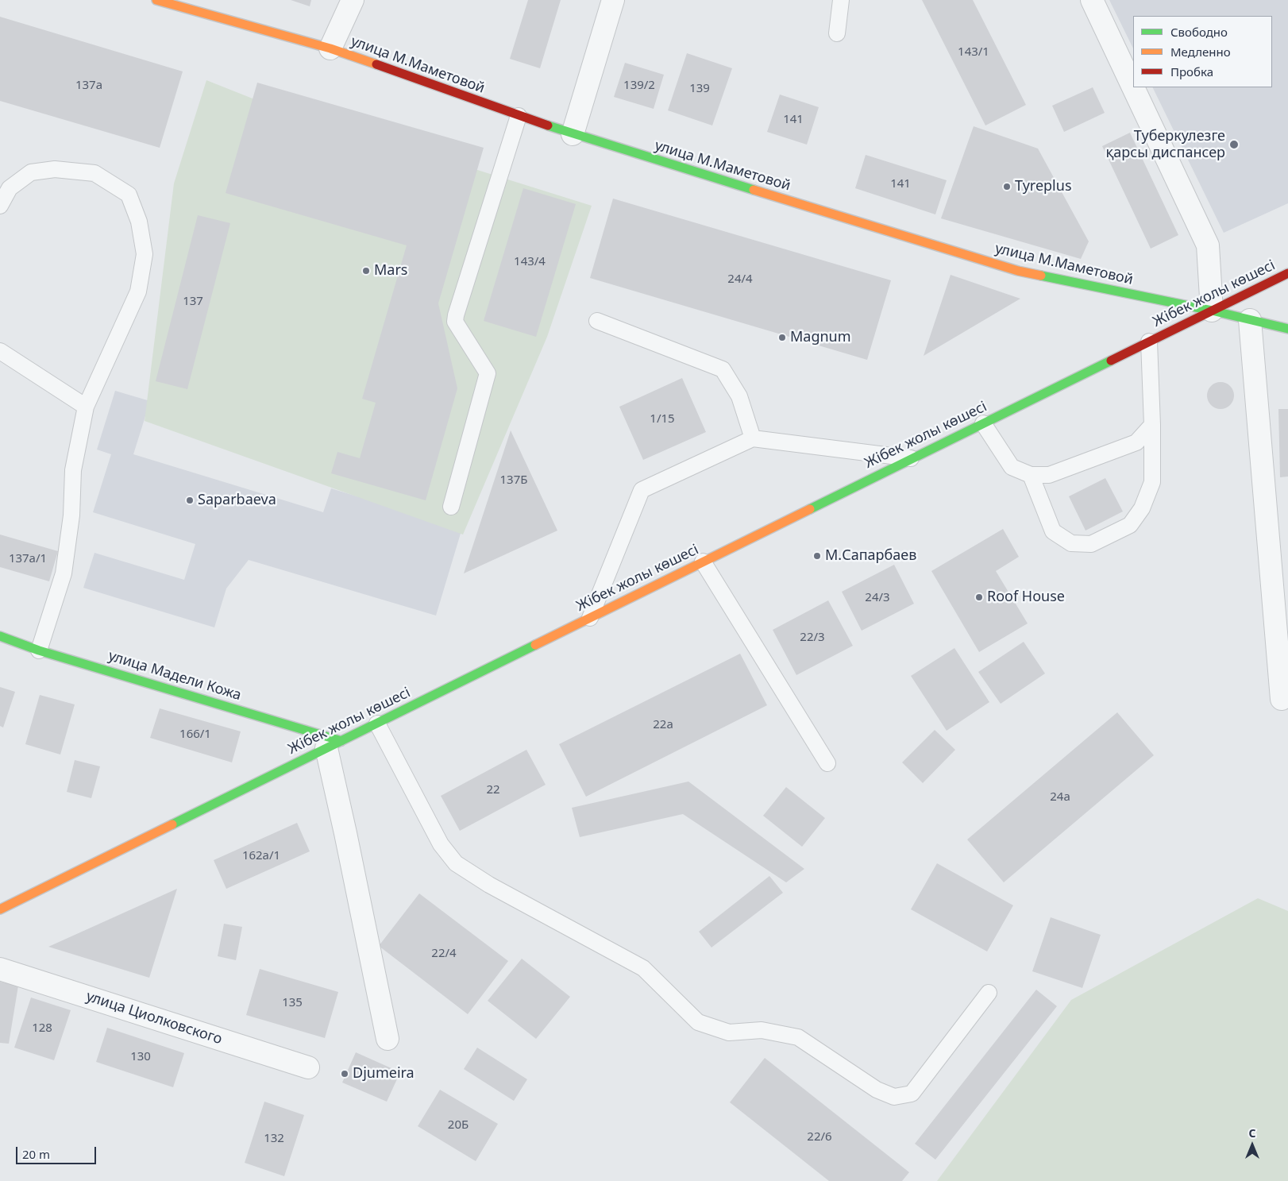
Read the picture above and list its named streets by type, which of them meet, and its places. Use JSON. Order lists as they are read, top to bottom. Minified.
{"streets":{"main road":["улица М.Маметовой","Жібек жолы көшесі","улица Мадели Кожа"],"street":["улица Циолковского"]},"crossings":[["улица М.Маметовой","Жібек жолы көшесі"],["Жібек жолы көшесі","улица Мадели Кожа"]],"places":["Туберкулезге қарсы диспансер","Tyreplus","Mars","Magnum","Saparbaeva","М.Сапарбаев","Roof House","Djumeira"],"house_numbers":["143/1","137а","139/2","139","141","141","143/4","24/4","137","1/15","137Б","137а/1","24/3","22/3","22а","166/1","22","24а","162а/1","22/4","135","128","130","20Б","22/6","132"],"legend":["Свободно","Медленно","Пробка"],"scale_bar":"20 m","north":"top"}
